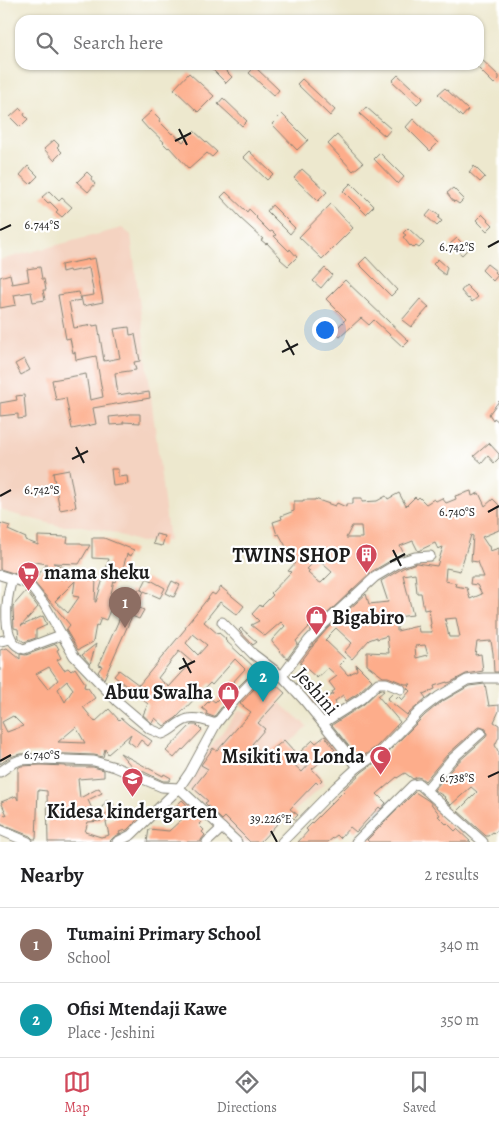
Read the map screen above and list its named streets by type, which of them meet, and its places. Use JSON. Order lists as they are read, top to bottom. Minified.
{"streets":{"street":["Jeshini"]},"places":{"building":["TWINS SHOP"],"supermarket":["mama sheku"],"shop":["Bigabiro","Abuu Swalha"],"mosque":["Msikiti wa Londa"],"school or university":["Kidesa kindergarten"]},"page":{"search":"Search here","pins":["1","2"],"heading":["Nearby","2 results"],"list":[{"mark":"1","name":"Tumaini Primary School","note":"School","value":"340 m"},{"mark":"2","name":"Ofisi Mtendaji Kawe","note":"Place · Jeshini","value":"350 m"}],"nav":["Map","Directions","Saved"]},"coordinates":["6.744°S","6.742°S","6.740°S","6.738°S","39.226°E"]}
